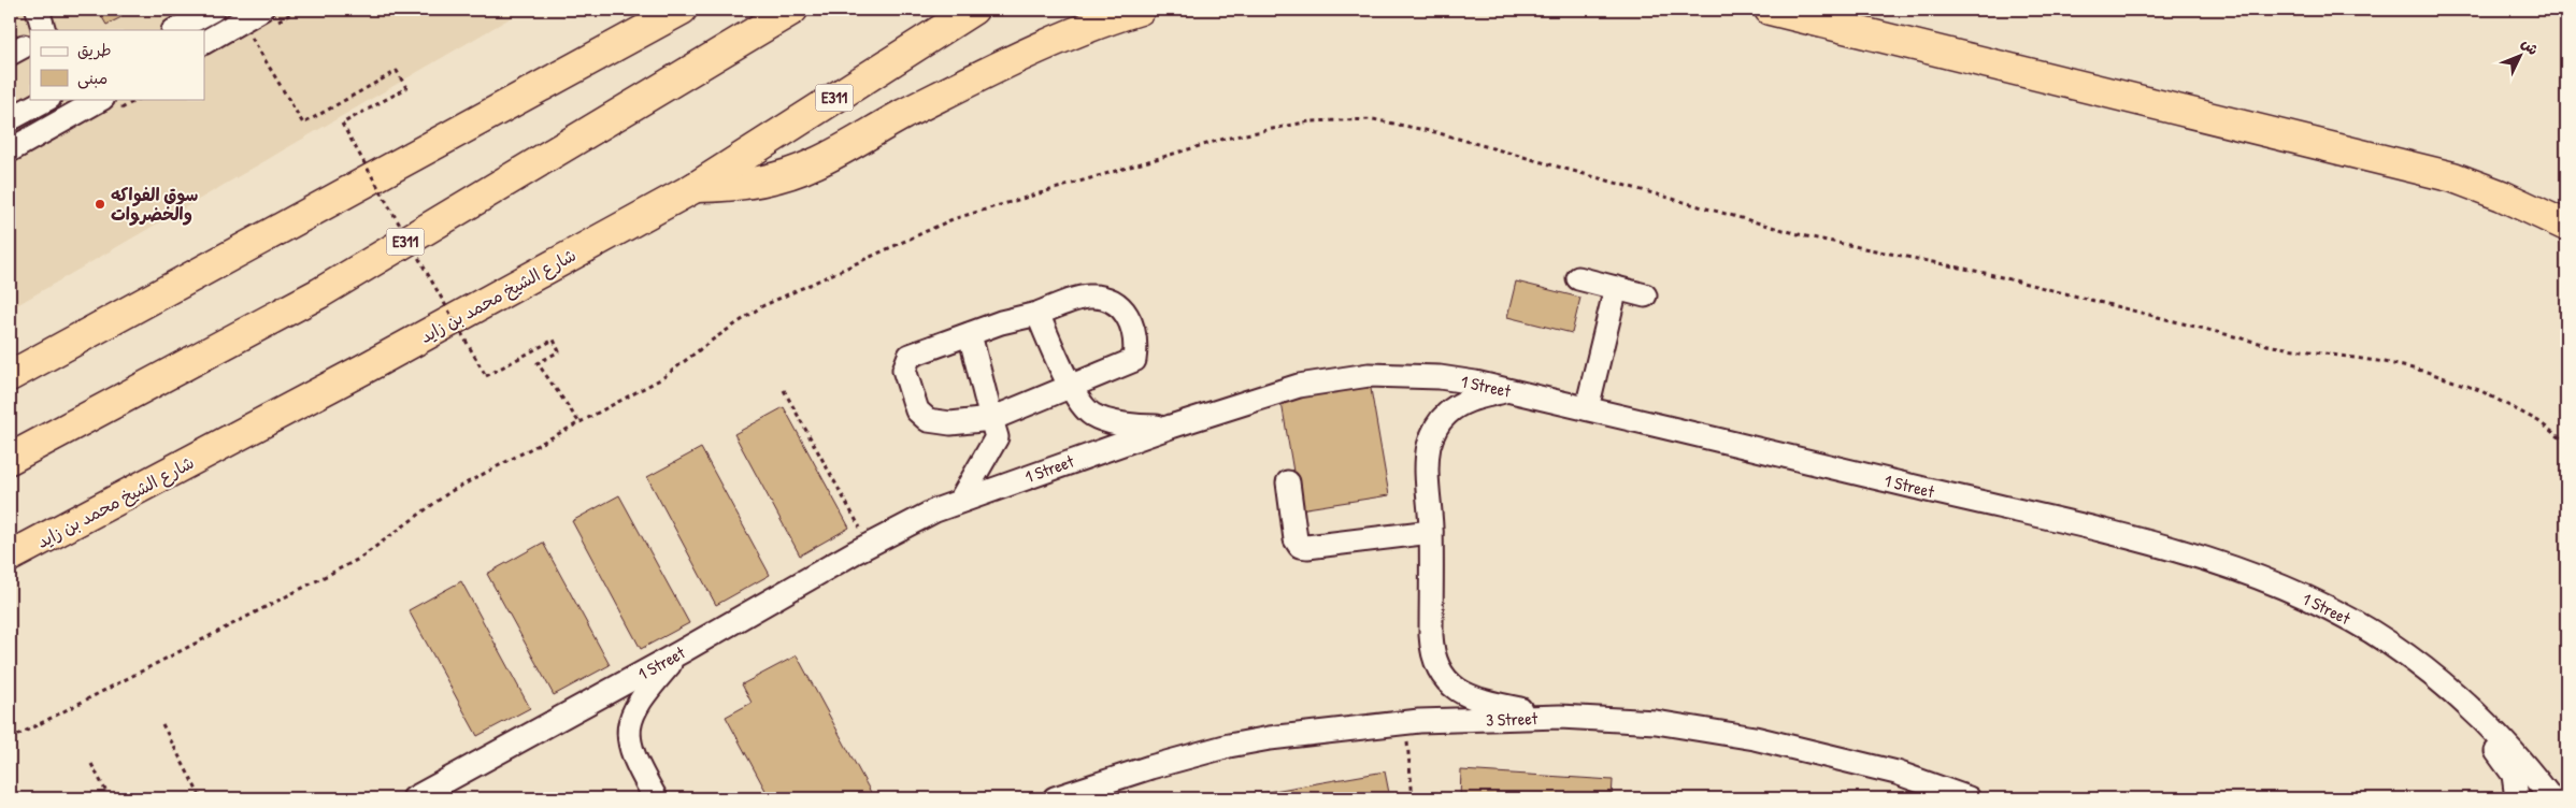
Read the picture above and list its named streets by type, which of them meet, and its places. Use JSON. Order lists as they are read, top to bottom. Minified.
{"streets":{"highway":["E311","شارع الشيخ محمد بن زايد"],"street":["1 Street","3 Street"]},"places":["سوق الفواكه والخضروات"],"legend":["طريق","مبنى"],"north":"top right"}
